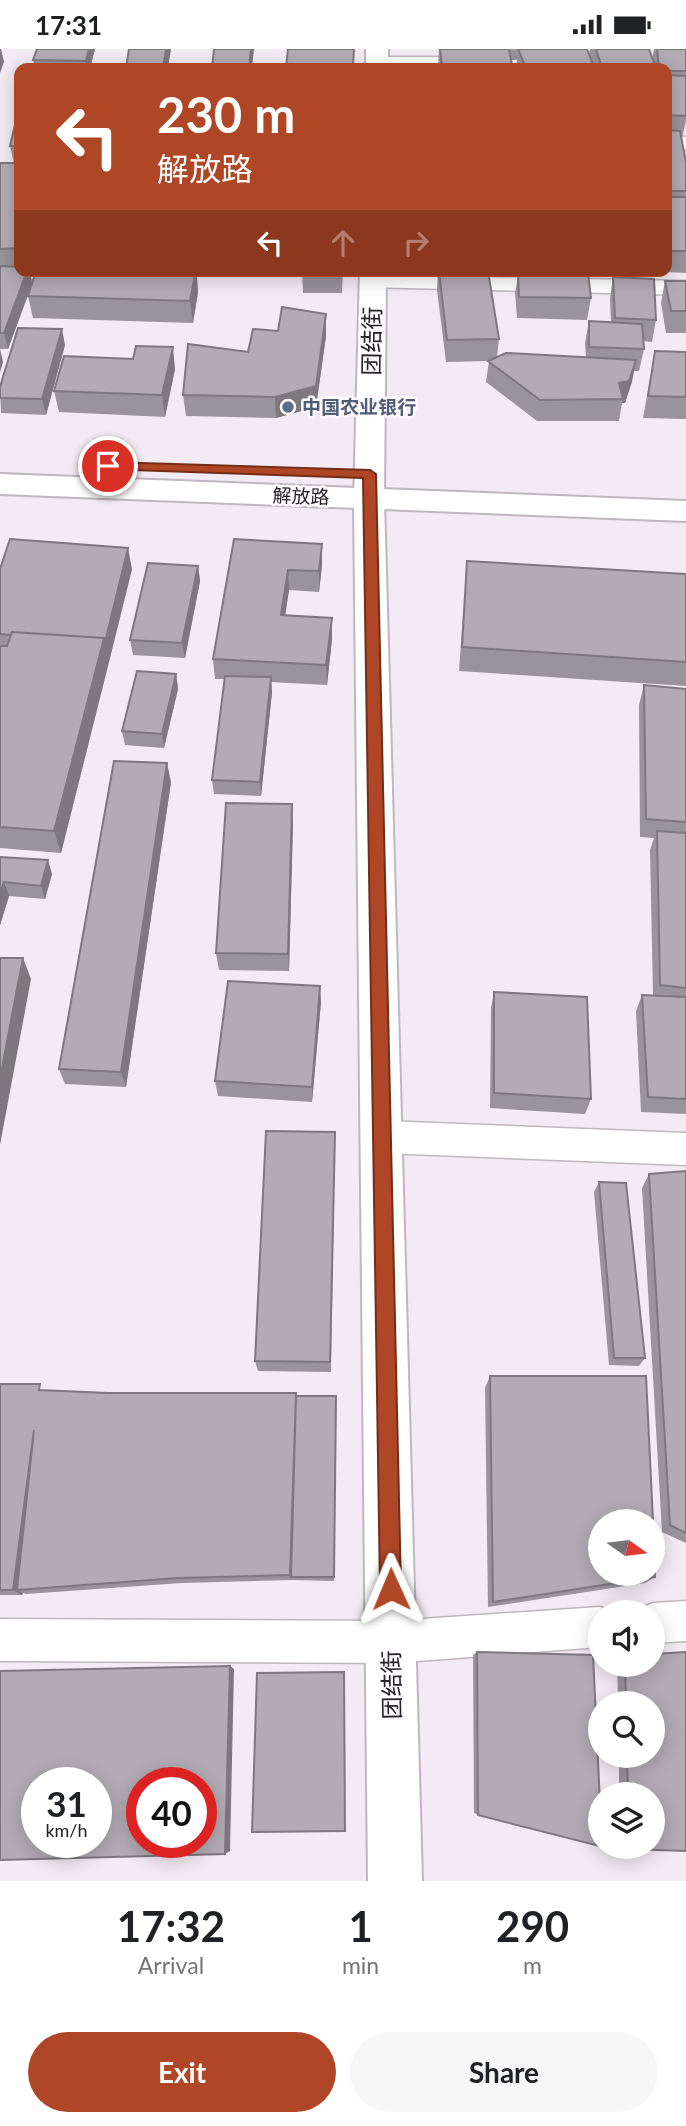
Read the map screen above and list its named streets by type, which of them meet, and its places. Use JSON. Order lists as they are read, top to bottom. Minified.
{"streets":{"street":["团结街","解放路"]},"crossings":[["团结街","解放路"]],"places":["中国农业银行"],"north":"right","page":{"status":"17:31","turn":["230 m","解放路"],"speed":"31 km/h","limit":"40","eta":["17:32","Arrival","1","min","290","m"],"buttons":["Exit","Share"]}}
